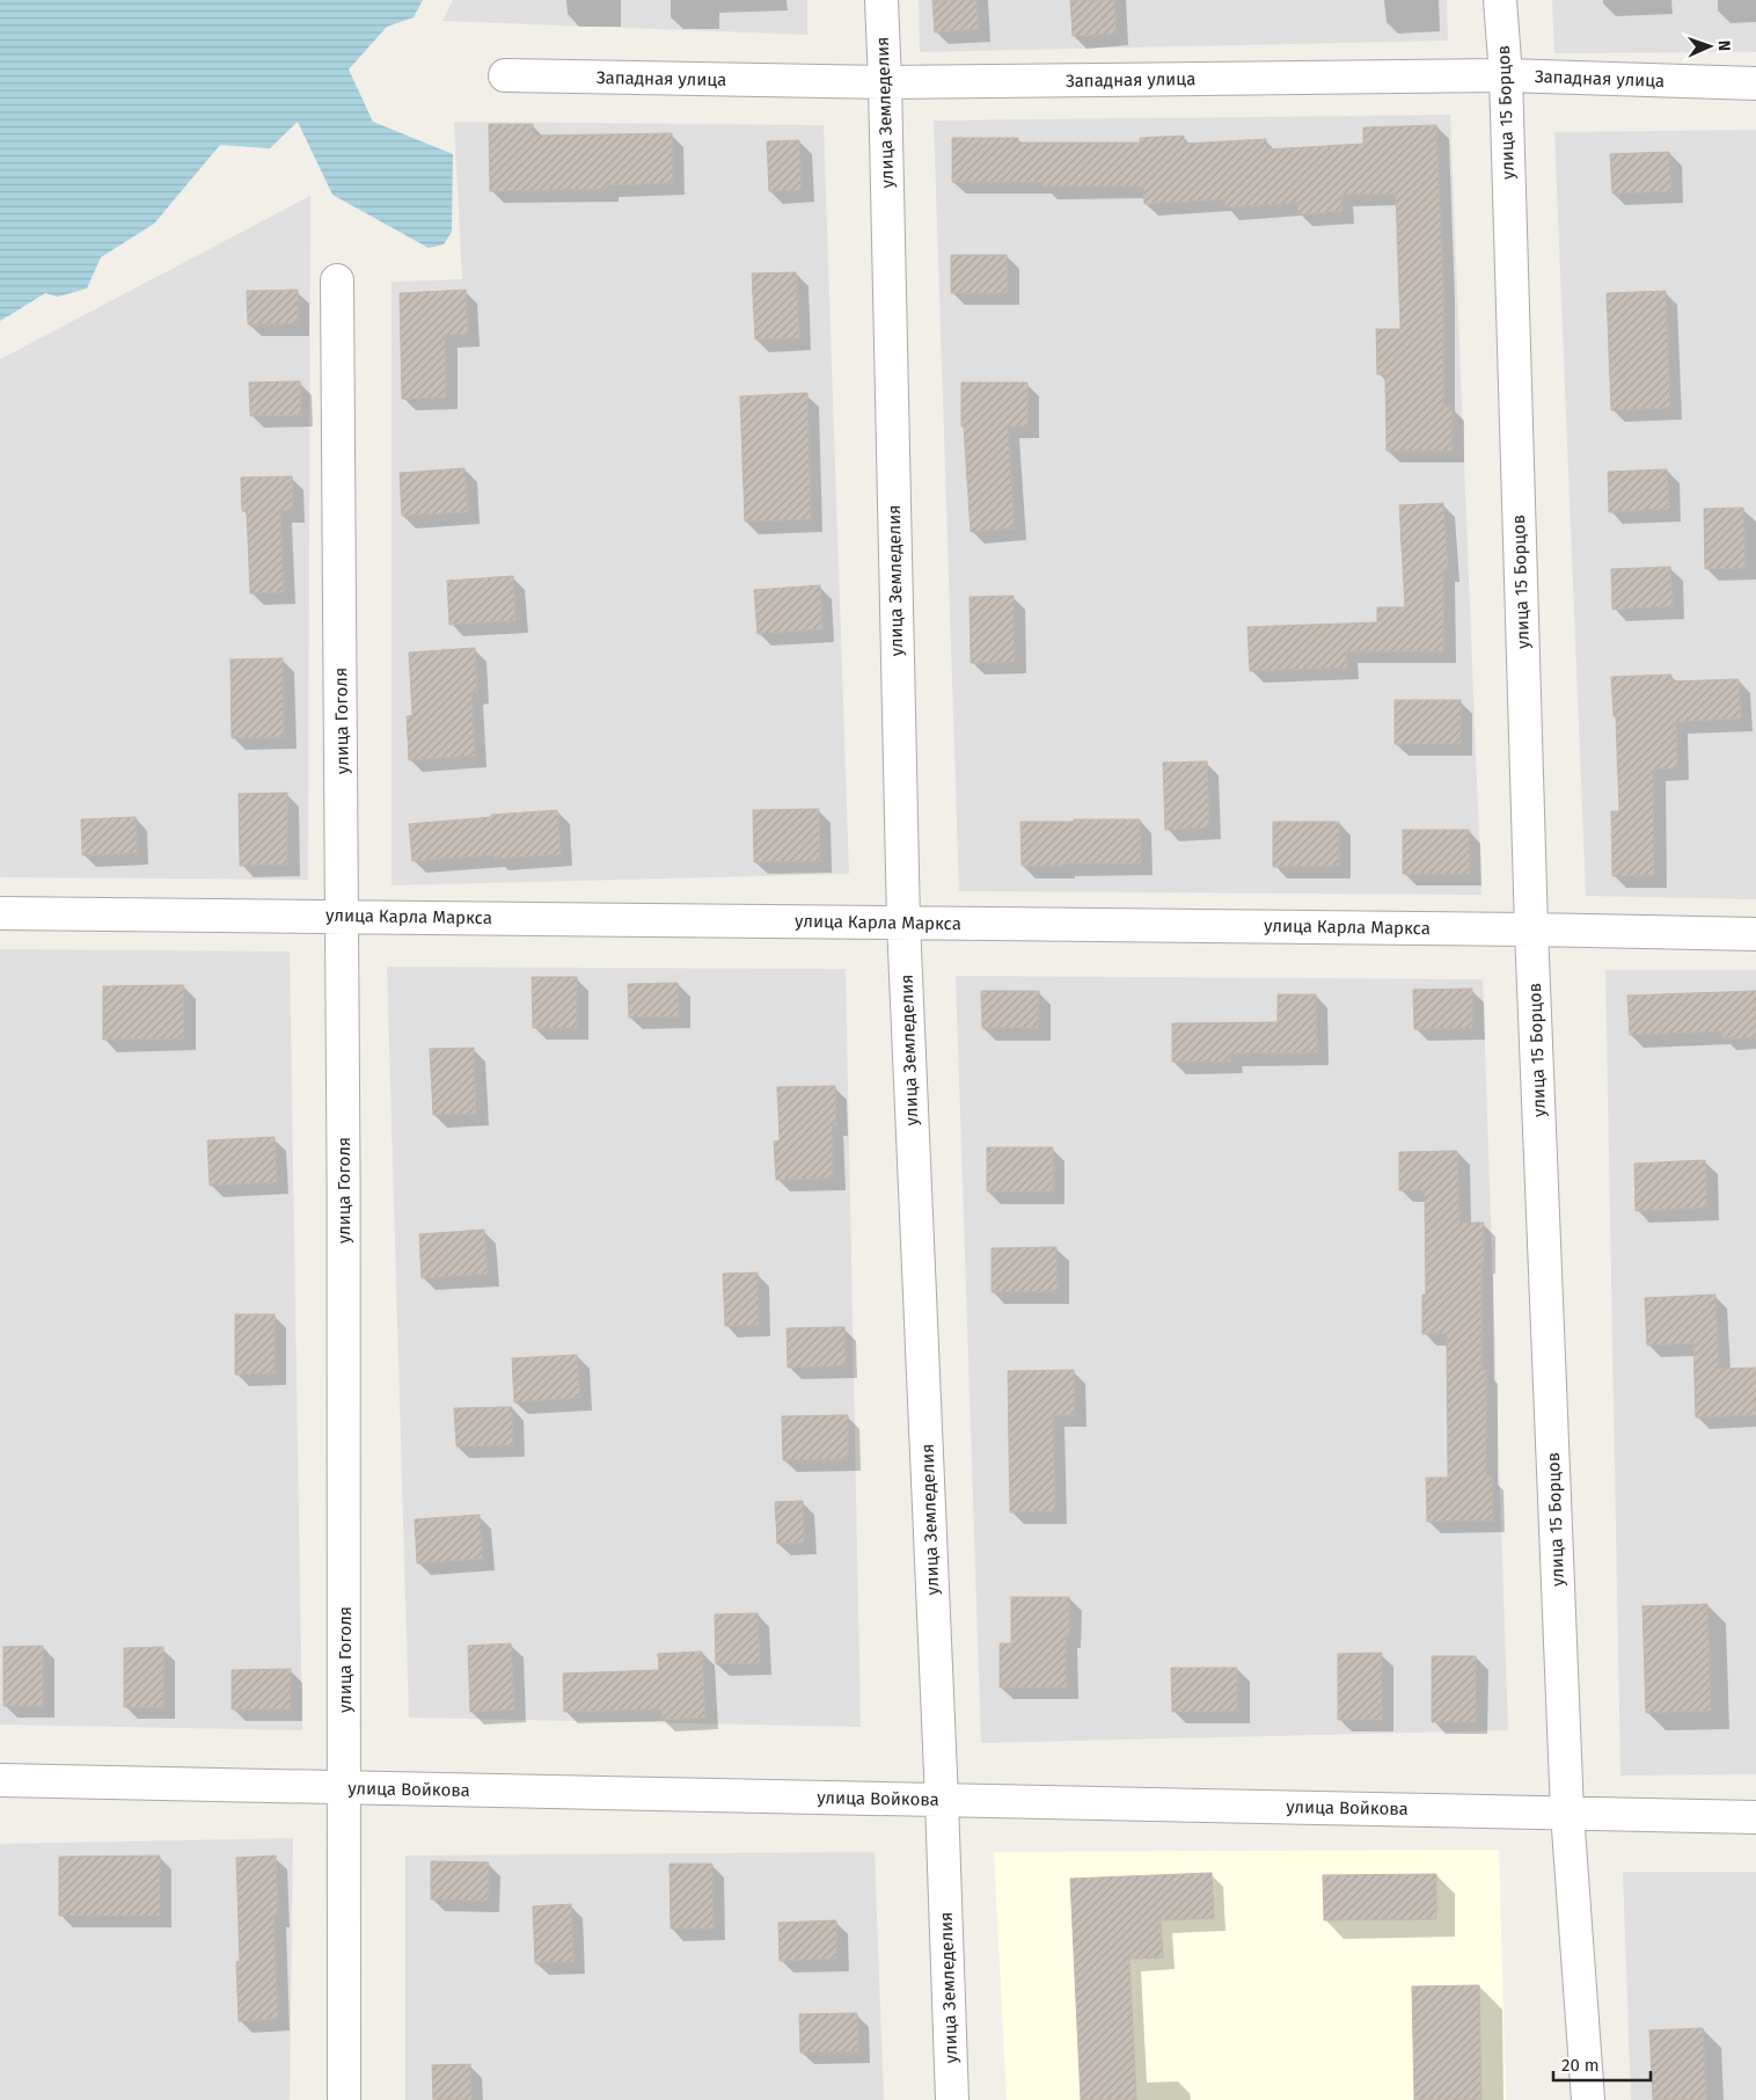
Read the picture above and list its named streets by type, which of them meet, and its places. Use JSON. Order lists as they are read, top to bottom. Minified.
{"streets":{"street":["Западная улица","улица Земледелия","улица 15 Борцов","улица Гоголя","улица Карла Маркса","улица Войкова"]},"crossings":[["Западная улица","улица Земледелия"],["Западная улица","улица 15 Борцов"],["улица Земледелия","улица Карла Маркса"],["улица Земледелия","улица Войкова"],["улица 15 Борцов","улица Карла Маркса"],["улица 15 Борцов","улица Войкова"],["улица Гоголя","улица Карла Маркса"],["улица Гоголя","улица Войкова"]],"scale_bar":"20 m","north":"right"}
